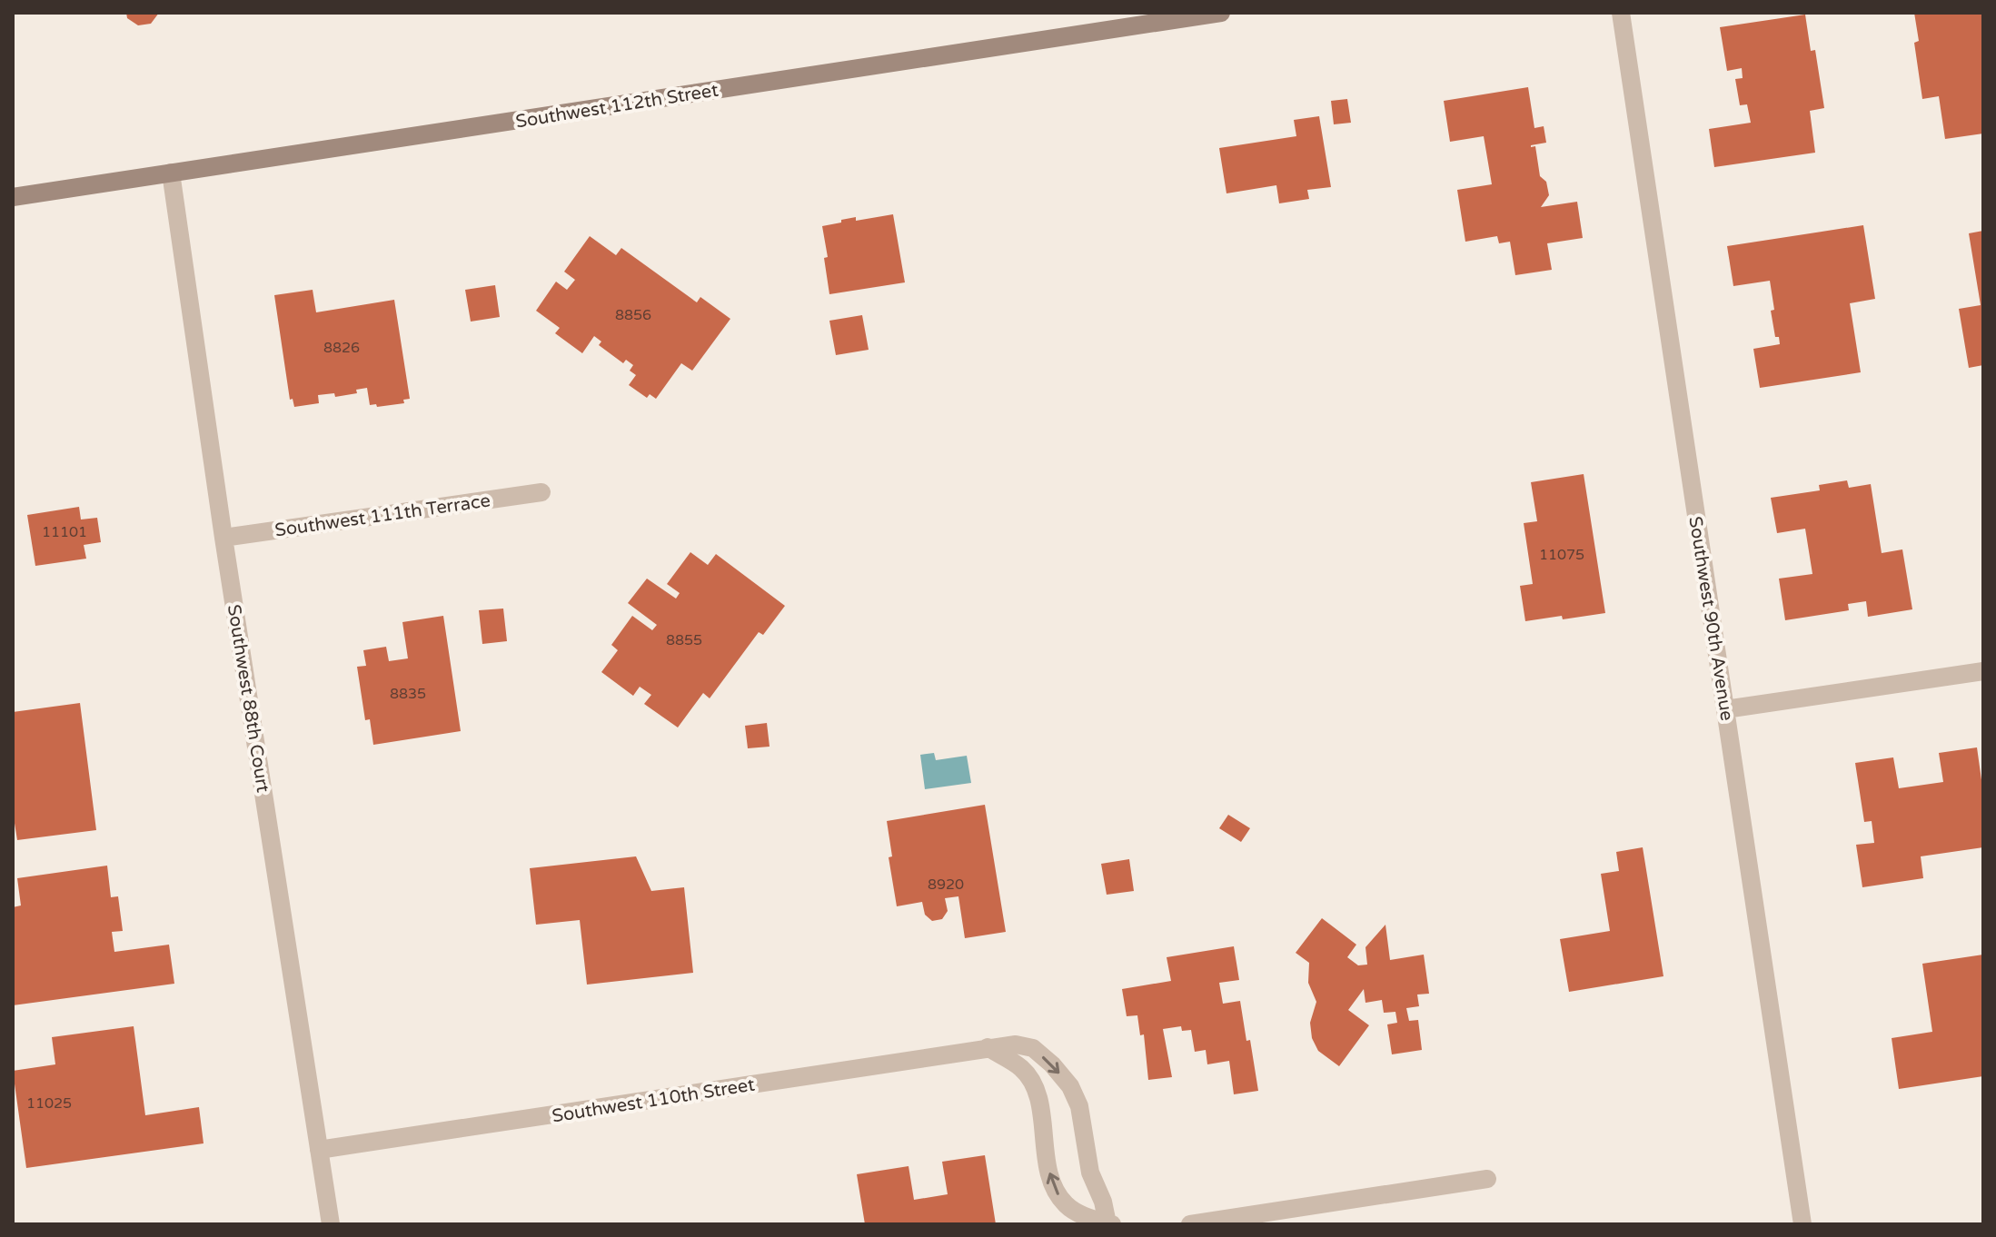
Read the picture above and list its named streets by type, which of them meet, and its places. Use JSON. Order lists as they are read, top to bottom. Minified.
{"streets":{"main road":["Southwest 112th Street"],"street":["Southwest 111th Terrace","Southwest 90th Avenue","Southwest 88th Court","Southwest 110th Street"]},"crossings":[["Southwest 112th Street","Southwest 88th Court"],["Southwest 111th Terrace","Southwest 88th Court"],["Southwest 88th Court","Southwest 110th Street"]],"house_numbers":["8856","8826","11101","11075","8855","8835","8920","11025"]}
